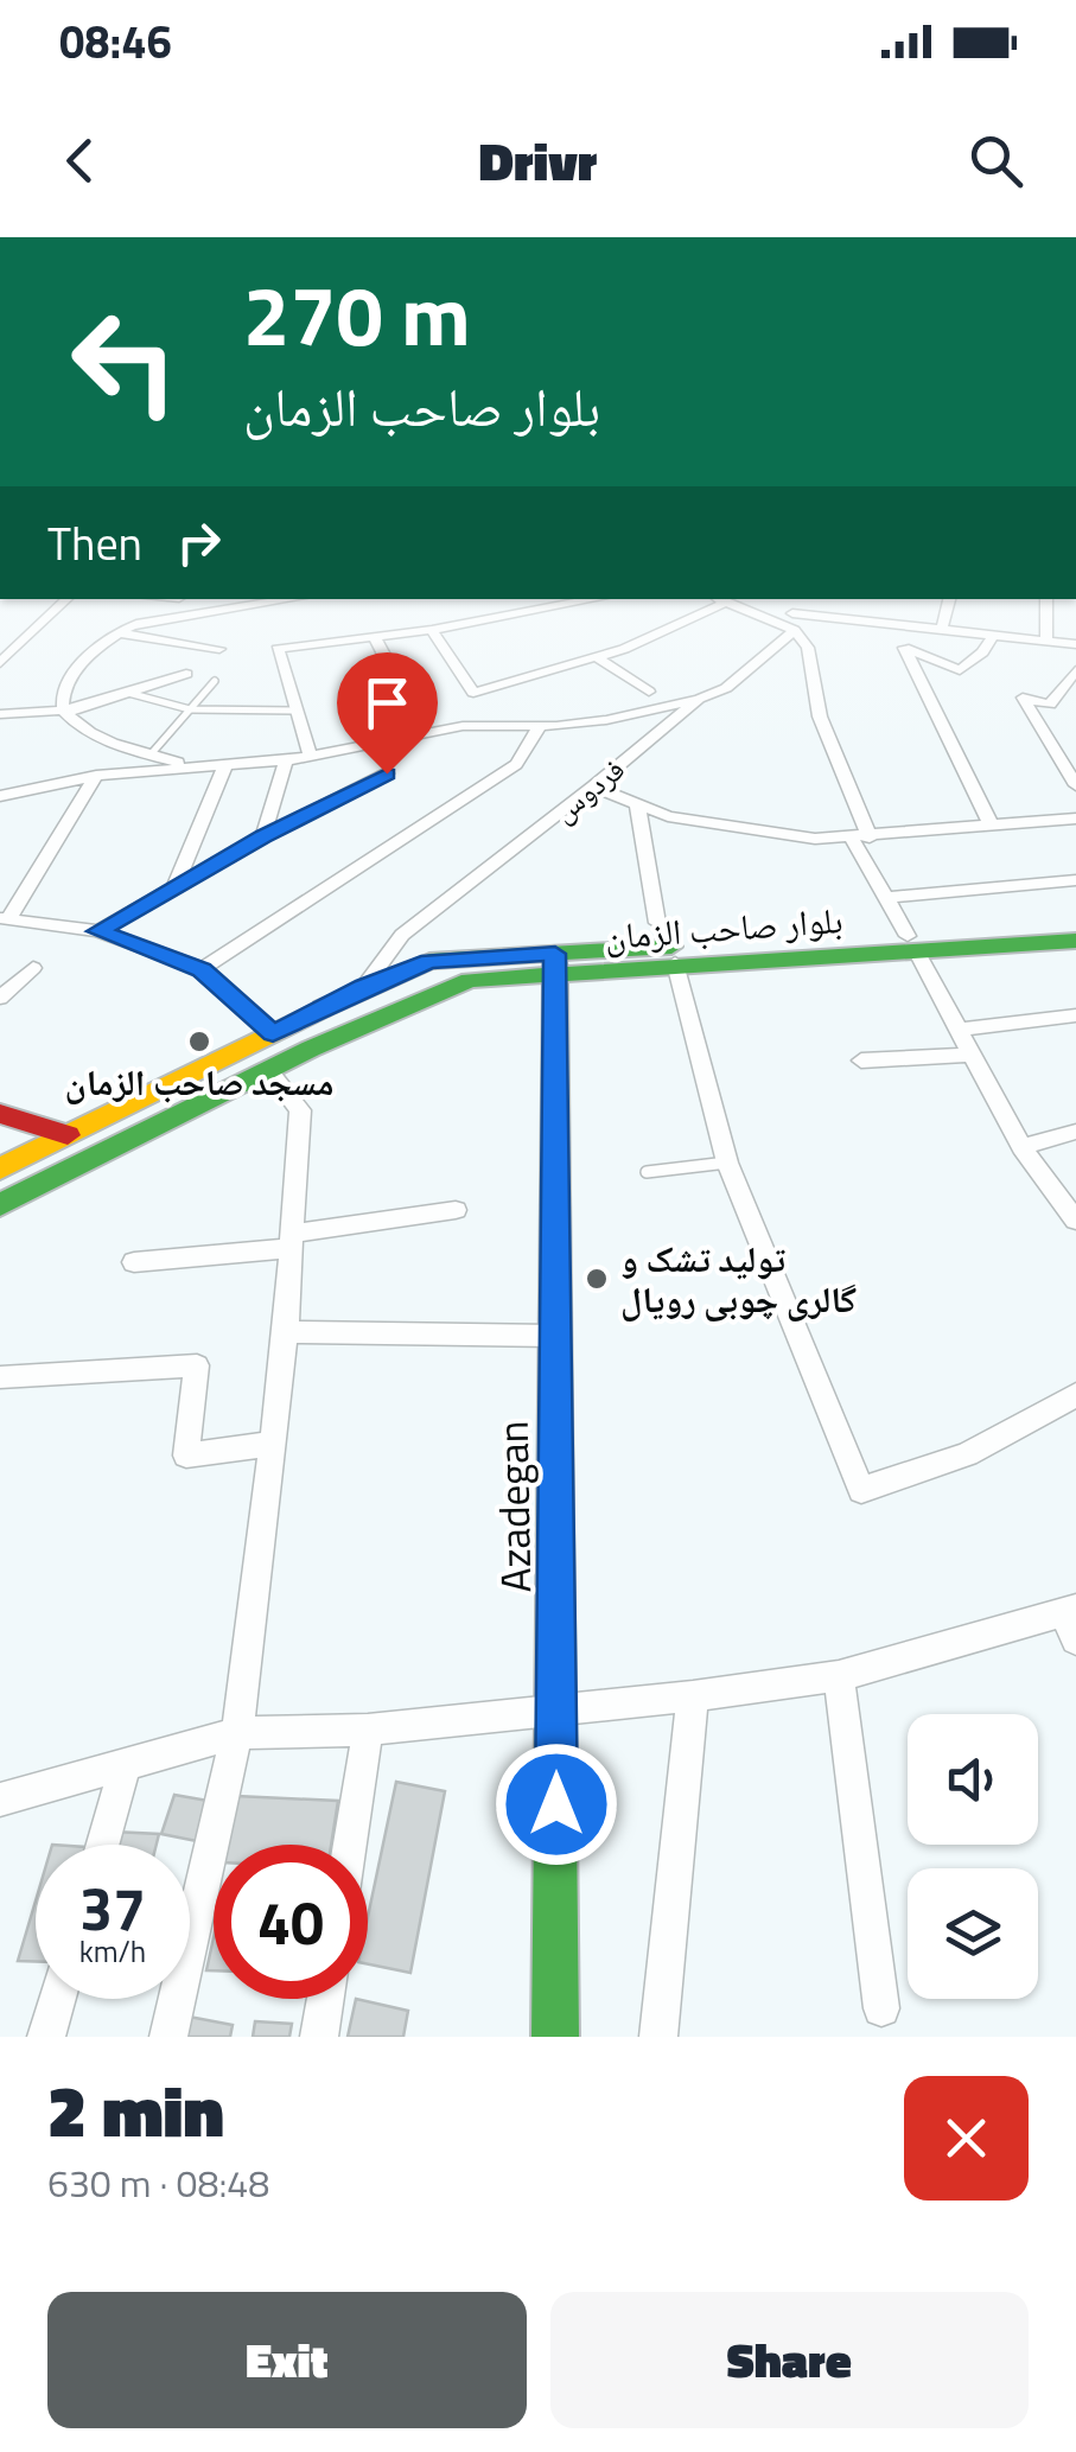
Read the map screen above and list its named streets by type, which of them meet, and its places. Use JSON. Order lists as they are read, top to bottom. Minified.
{"streets":{"main road":["بلوار صاحب الزمان","Azadegan"],"street":["فردوس"]},"crossings":[["فردوس","بلوار صاحب الزمان"],["بلوار صاحب الزمان","Azadegan"]],"places":["مسجد صاحب الزمان","تولید تشک و گالری چوبی رویال"],"page":{"status":"08:46","header":"Drivr","turn":["270 m","بلوار صاحب الزمان"],"then":"Then","speed":"37 km/h","limit":"40","heading":["2 min","630 m · 08:48"],"buttons":["Exit","Share"]}}
